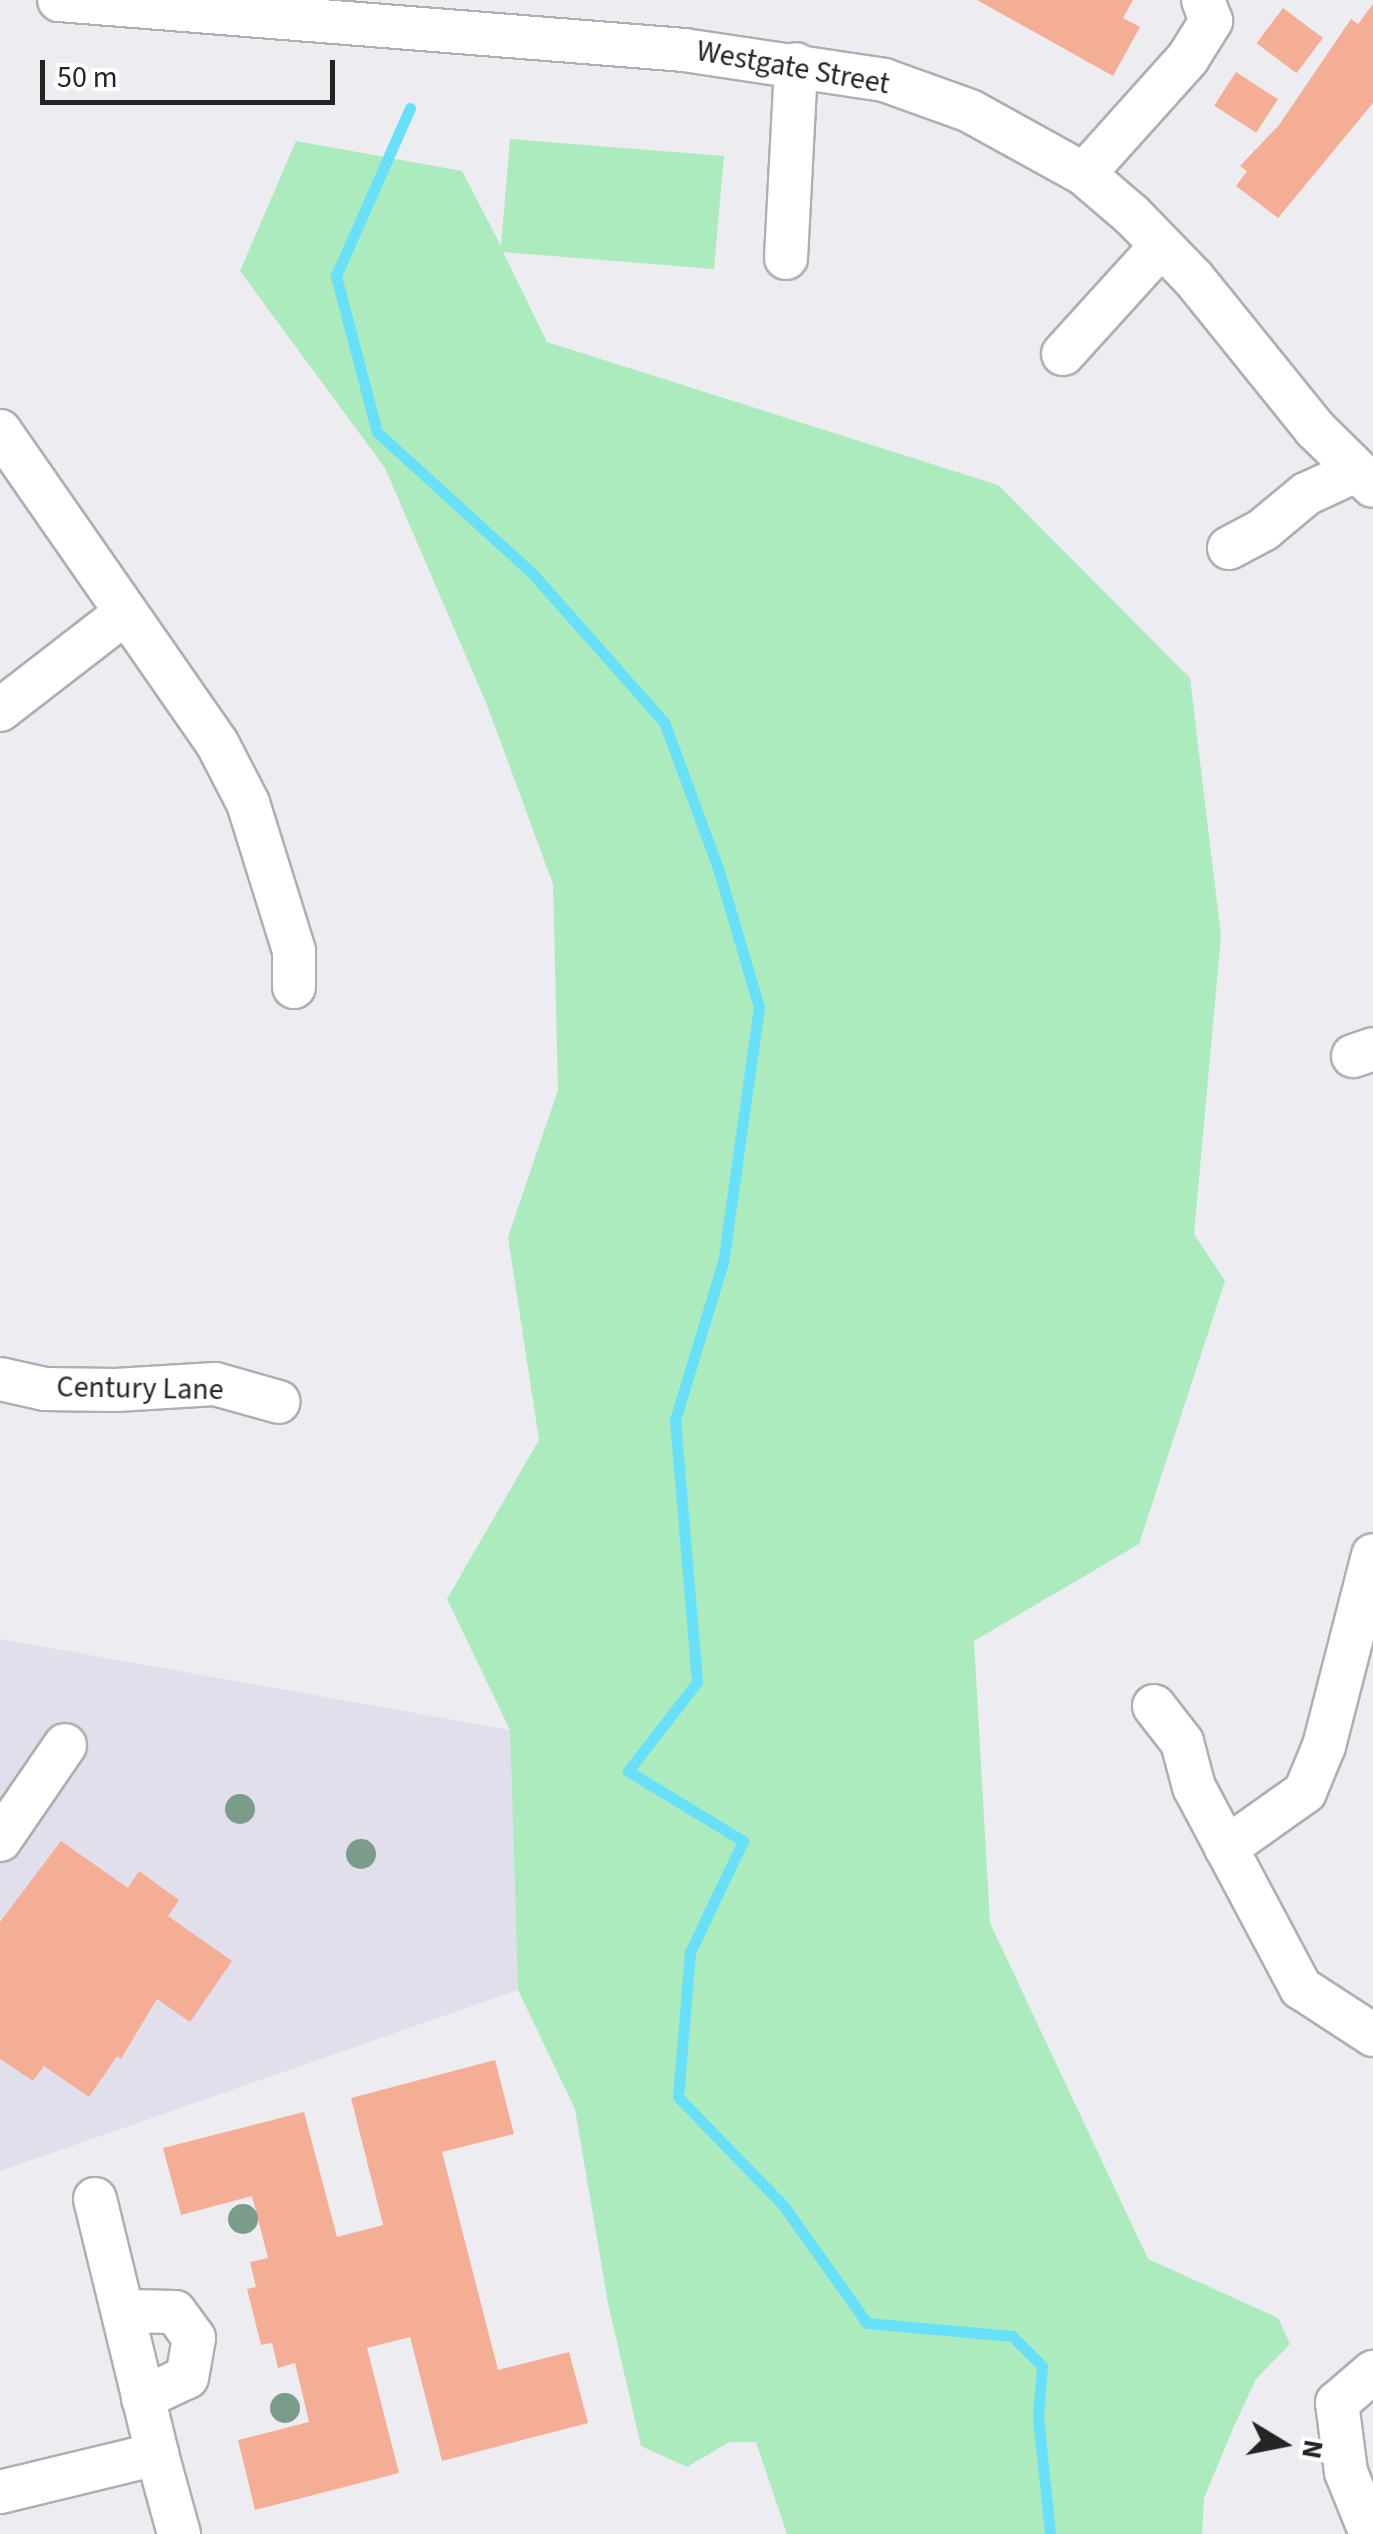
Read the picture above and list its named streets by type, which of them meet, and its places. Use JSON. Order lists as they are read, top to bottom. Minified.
{"streets":{"street":["Westgate Street","Century Lane"]},"scale_bar":"50 m","north":"right"}
